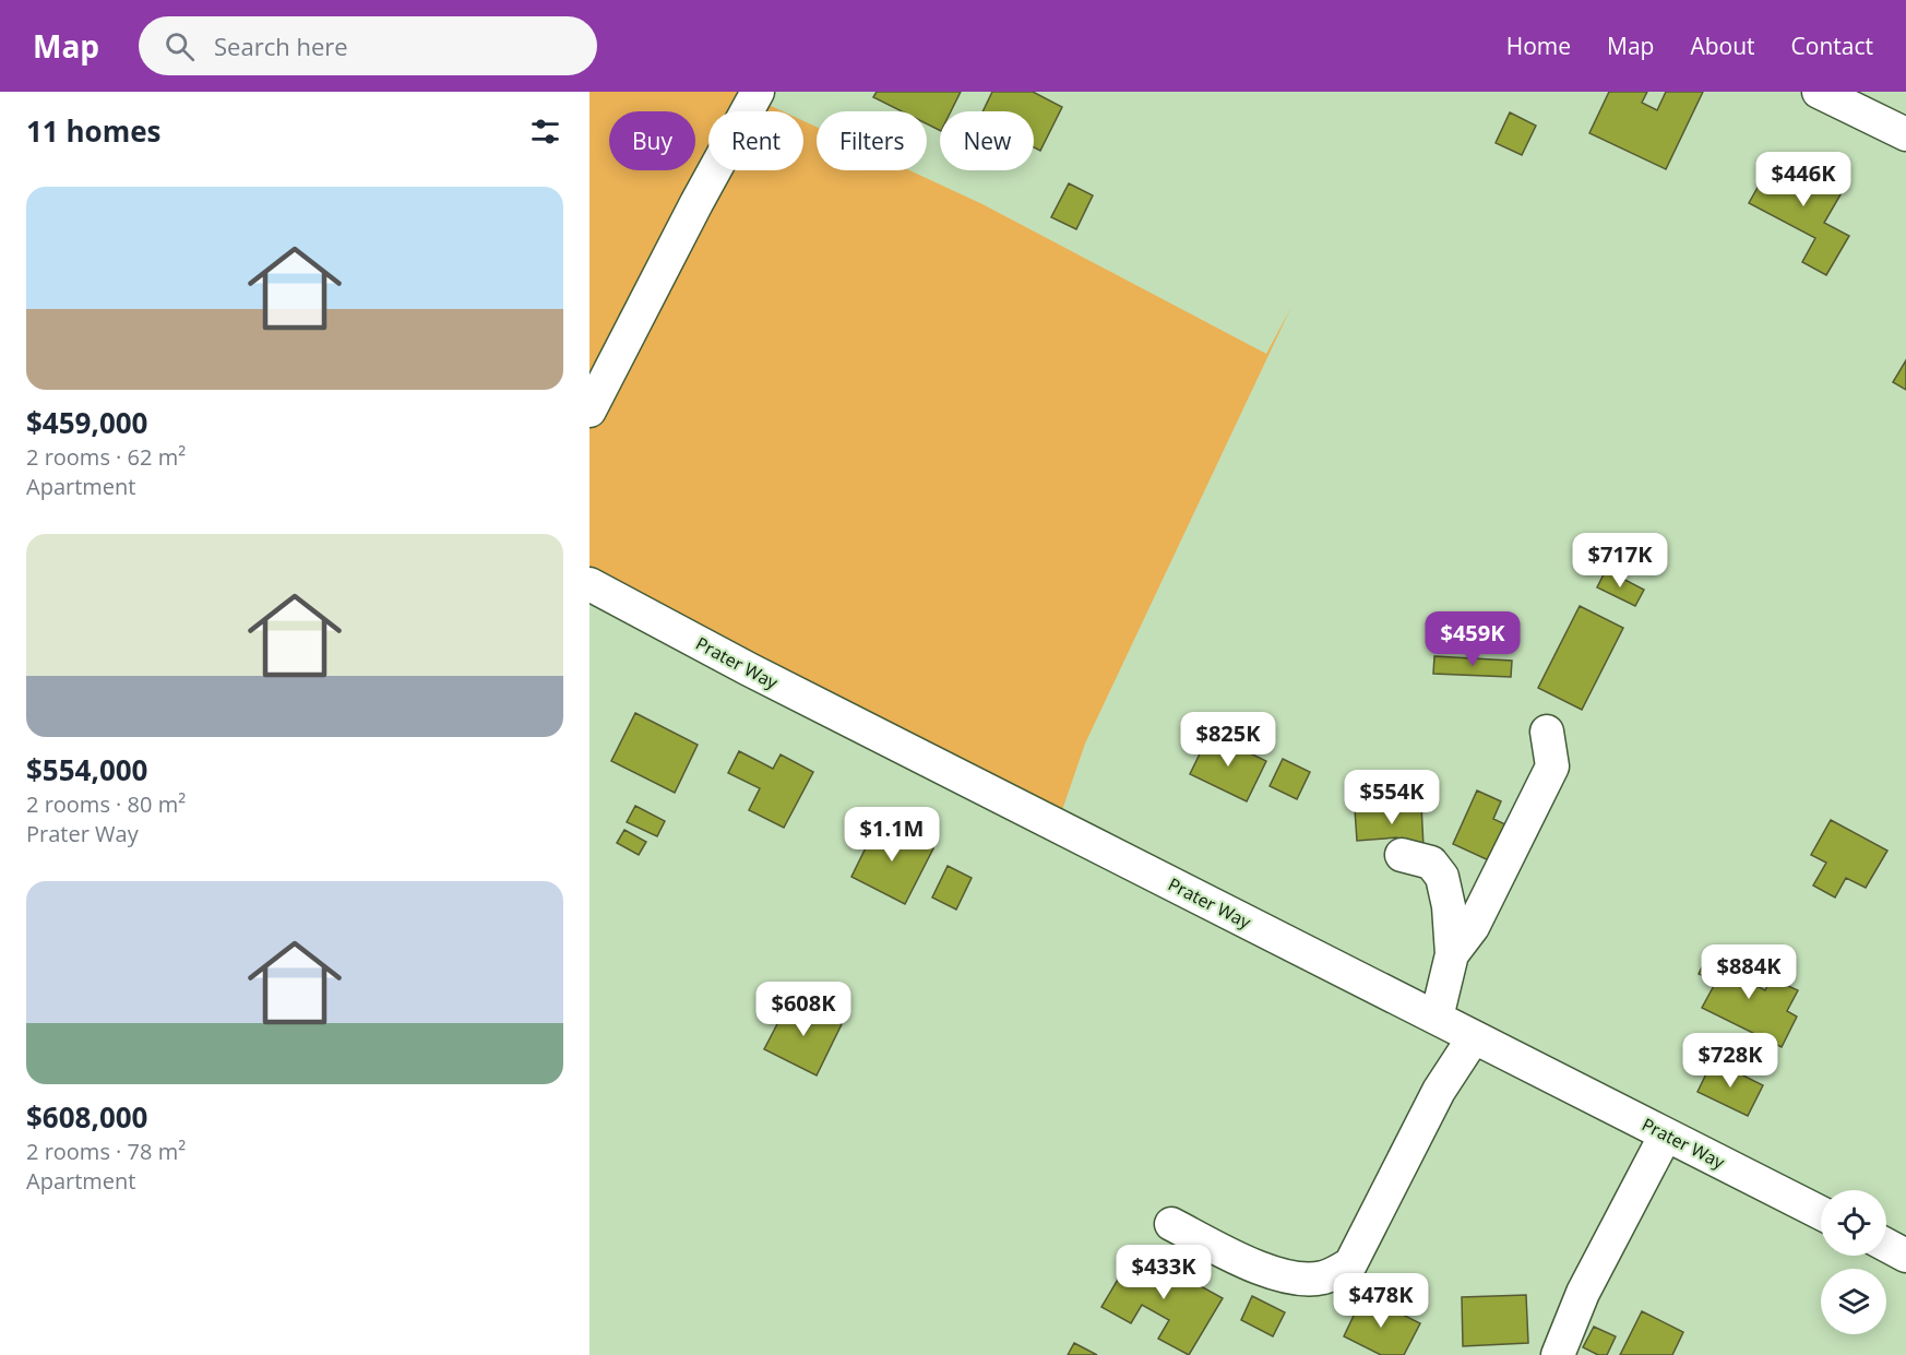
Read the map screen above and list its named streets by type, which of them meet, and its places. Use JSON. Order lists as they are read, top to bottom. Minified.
{"streets":{"street":["Prater Way"]},"page":{"header":"Map","search":"Search here","nav":["Home","Map","About","Contact"],"heading":"11 homes","chip":["Buy","Rent","Filters","New"],"price":["$446K","$717K","$459K","$825K","$554K","$1.1M","$884K","$608K","$728K","$433K","$478K"],"list":[{"name":"$459,000","note":"2 rooms · 62 m² · Apartment"},{"name":"$554,000","note":"2 rooms · 80 m² · Prater Way"},{"name":"$608,000","note":"2 rooms · 78 m² · Apartment"}]}}
